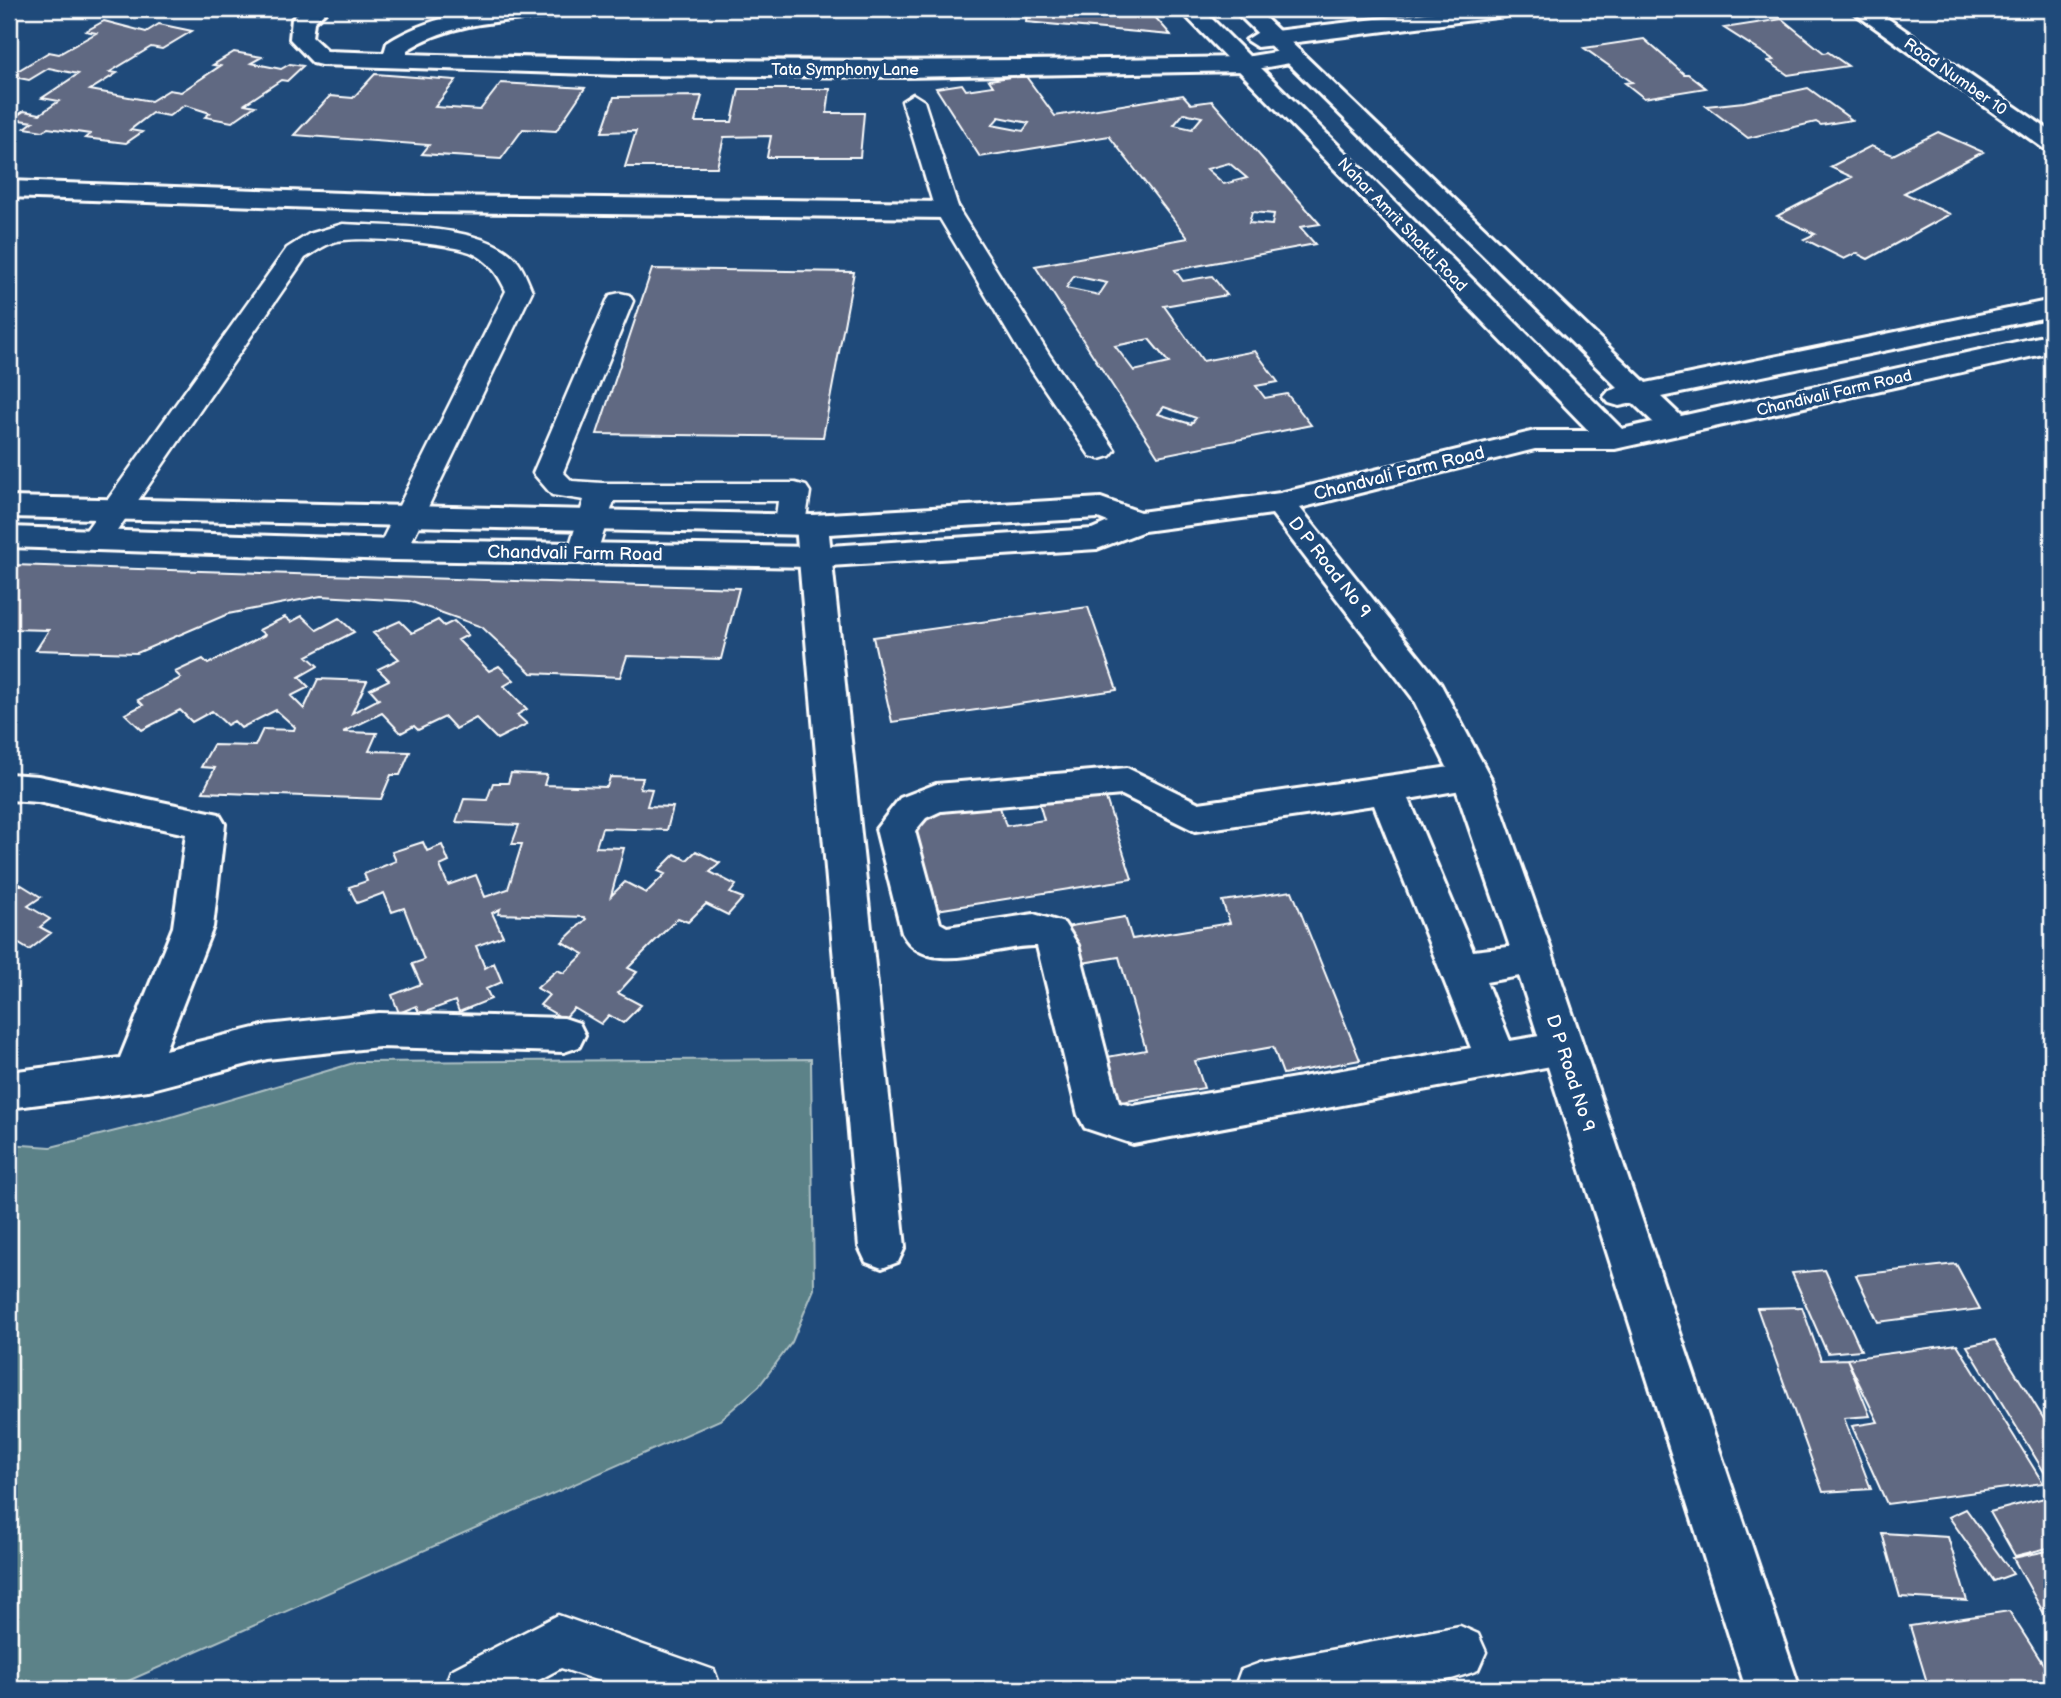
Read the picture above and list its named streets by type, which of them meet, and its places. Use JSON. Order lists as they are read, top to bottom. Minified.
{"streets":{"street":["Tata Symphony Lane","Road Number 10","Nahar Amrit Shakti Road","Chandivali Farm Road","Chandvali Farm Road","D P Road No 9"]},"crossings":[["Tata Symphony Lane","Nahar Amrit Shakti Road"],["Nahar Amrit Shakti Road","Chandivali Farm Road"],["Chandivali Farm Road","Chandvali Farm Road"],["Chandvali Farm Road","D P Road No 9"]]}
